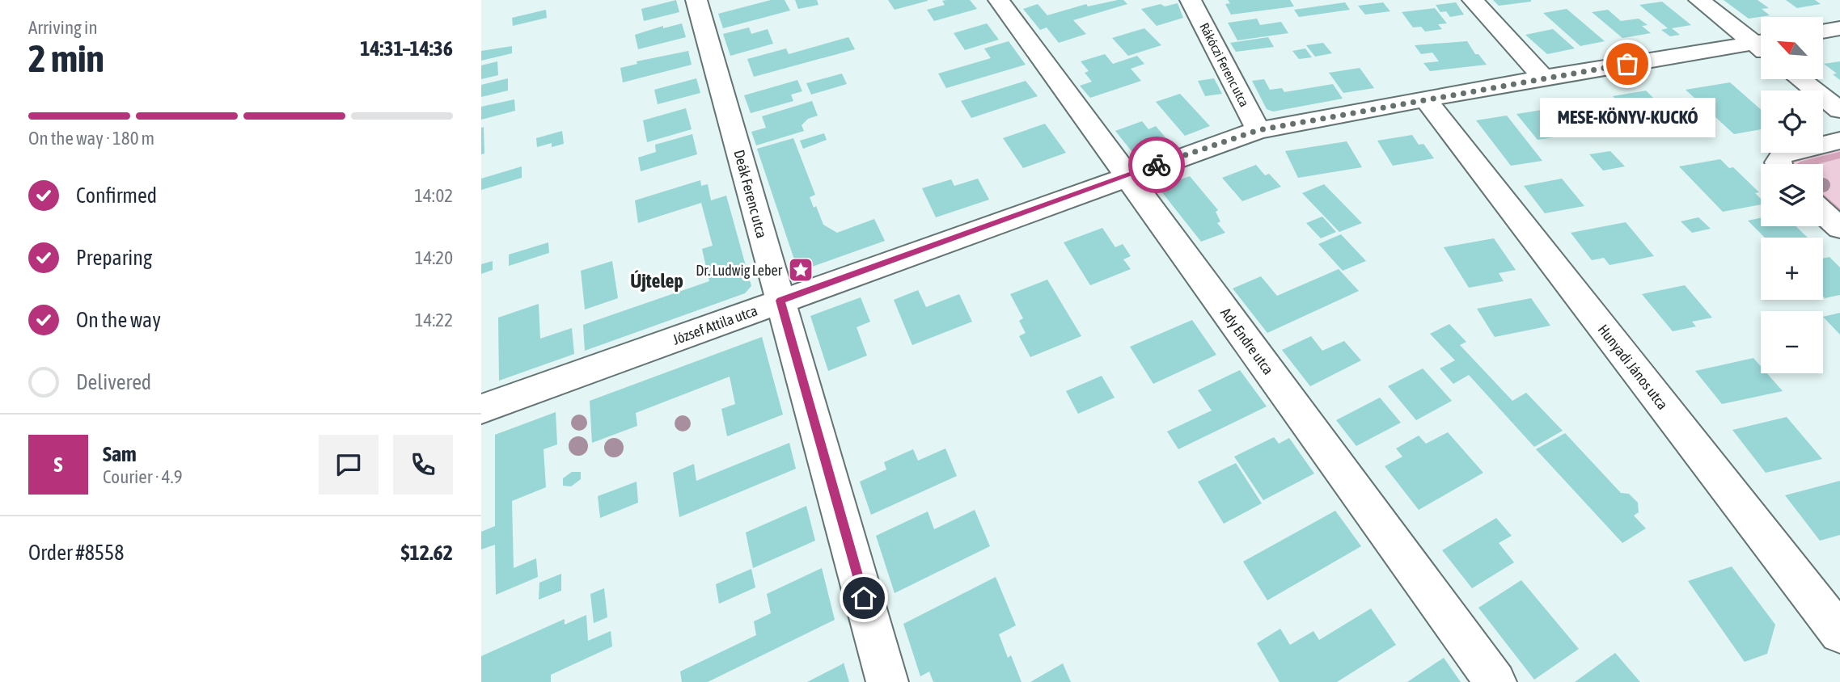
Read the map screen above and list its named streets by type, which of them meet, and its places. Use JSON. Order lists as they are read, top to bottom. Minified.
{"streets":{"street":["Rákóczi Ferenc utca","Deák Ferenc utca","József Attila utca","Ady Endre utca","Hunyadi János utca"]},"crossings":[["Rákóczi Ferenc utca","József Attila utca"],["Deák Ferenc utca","József Attila utca"],["József Attila utca","Ady Endre utca"],["József Attila utca","Hunyadi János utca"]],"districts":["Újtelep"],"places":{"other":["MESE-KÖNYV-KUCKÓ"],"place":["Dr. Ludwig Leber"]},"north":"top left","page":{"heading":["2 min","Arriving in","14:31–14:36"],"panel":["Sam","Courier · 4.9","Order #8558","$12.62"],"map_buttons":["+","−"],"bar":"On the way · 180 m","bubble":"MESE-KÖNYV-KUCKÓ","list":[["Confirmed","14:02"],["Preparing","14:20"],["On the way","14:22"],"Delivered"],"round":"S"}}
